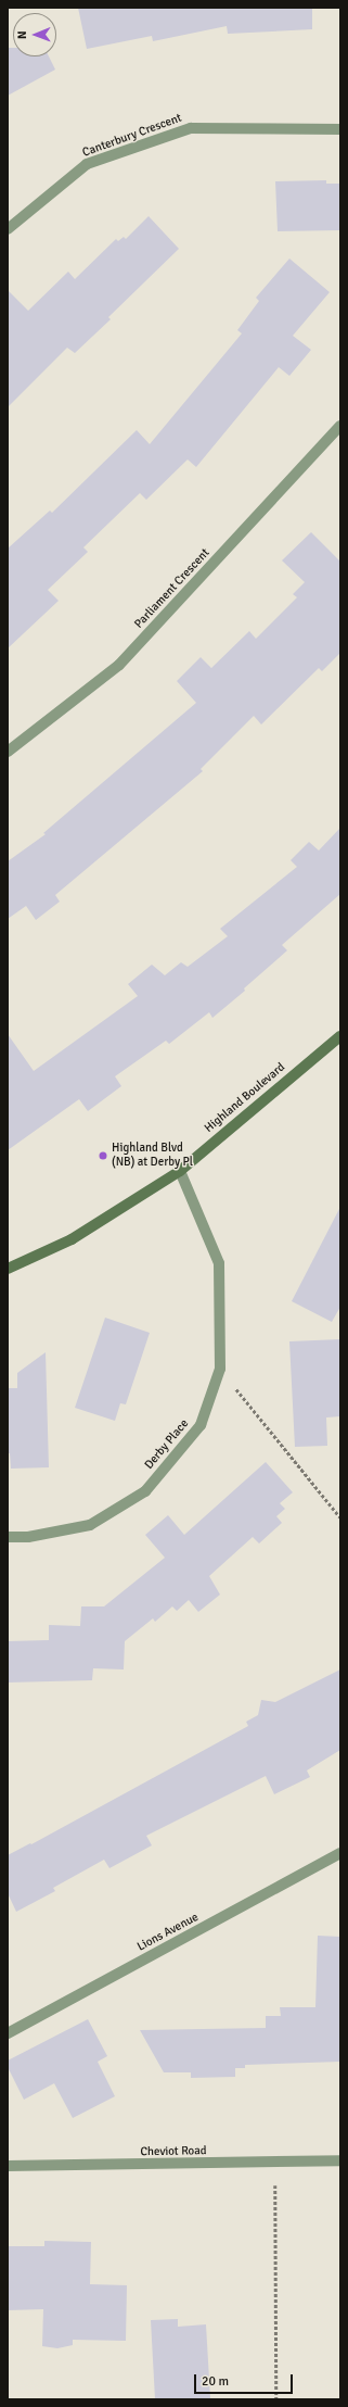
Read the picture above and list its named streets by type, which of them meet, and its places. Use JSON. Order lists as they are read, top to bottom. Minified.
{"streets":{"street":["Canterbury Crescent","Parliament Crescent","Highland Boulevard","Derby Place","Lions Avenue","Cheviot Road"]},"crossings":[["Highland Boulevard","Derby Place"]],"places":["Highland Blvd (NB) at Derby Pl"],"scale_bar":"20 m","north":"left"}
